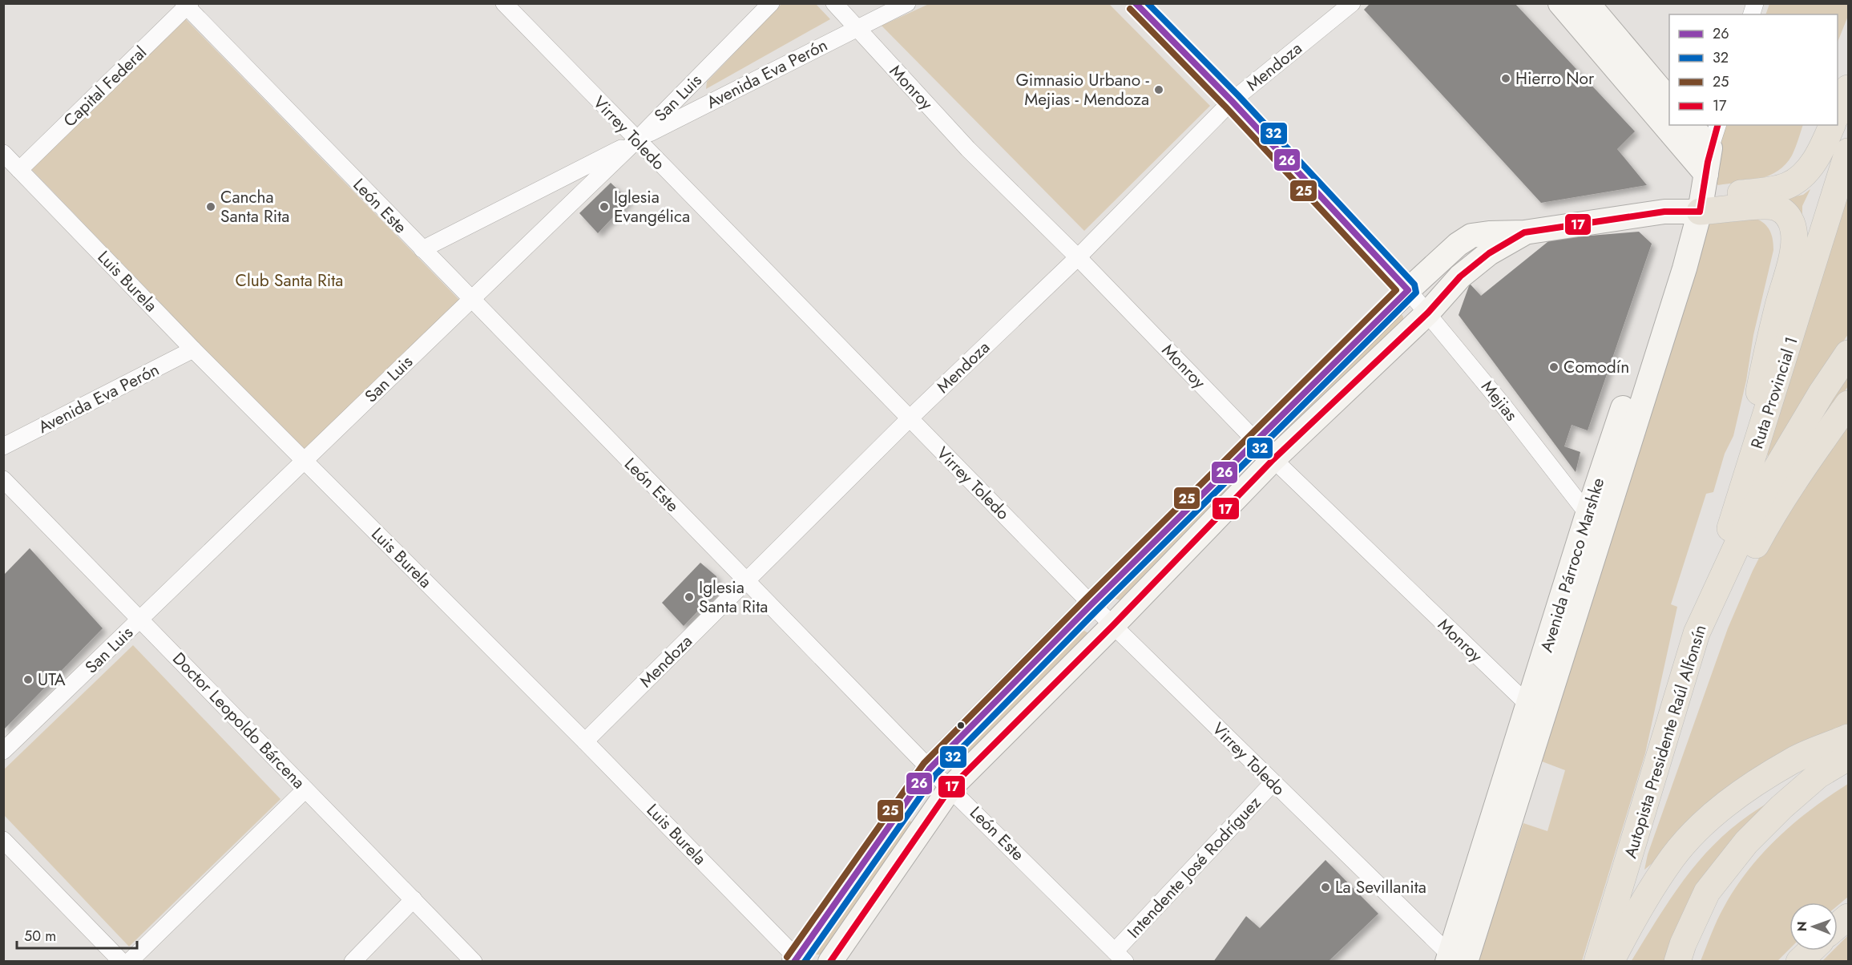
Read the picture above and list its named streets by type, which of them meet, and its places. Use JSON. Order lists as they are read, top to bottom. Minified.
{"streets":{"highway":["Ruta Provincial 1","Autopista Presidente Raúl Alfonsín"],"street":["Mendoza","Avenida Eva Perón","Capital Federal","Monroy","San Luis","Virrey Toledo","León Este","Luis Burela","Mejias","Avenida Párroco Marshke","Doctor Leopoldo Bárcena","Intendente José Rodríguez"]},"crossings":[["Mendoza","Monroy"],["Mendoza","Virrey Toledo"],["Mendoza","León Este"],["Mendoza","Luis Burela"],["Mendoza","Mejias"],["Avenida Eva Perón","Monroy"],["Avenida Eva Perón","San Luis"],["Avenida Eva Perón","Virrey Toledo"],["Avenida Eva Perón","León Este"],["Avenida Eva Perón","Luis Burela"],["Capital Federal","León Este"],["Capital Federal","Luis Burela"],["Monroy","Avenida Párroco Marshke"],["San Luis","Virrey Toledo"],["San Luis","León Este"],["San Luis","Luis Burela"],["San Luis","Doctor Leopoldo Bárcena"],["Virrey Toledo","Avenida Párroco Marshke"],["Virrey Toledo","Intendente José Rodríguez"],["León Este","Intendente José Rodríguez"],["Ruta Provincial 1","Autopista Presidente Raúl Alfonsín"],["Mejias","Avenida Párroco Marshke"]],"parks":["Club Santa Rita"],"places":["Hierro Nor","Gimnasio Urbano - Mejias - Mendoza","Cancha Santa Rita","Iglesia Evangélica","Comodín","Iglesia Santa Rita","UTA","La Sevillanita"],"lines":["transit line 26","transit line 32","transit line 25","transit line 17"],"legend":["26","32","25","17"],"scale_bar":"50 m","north":"left"}
